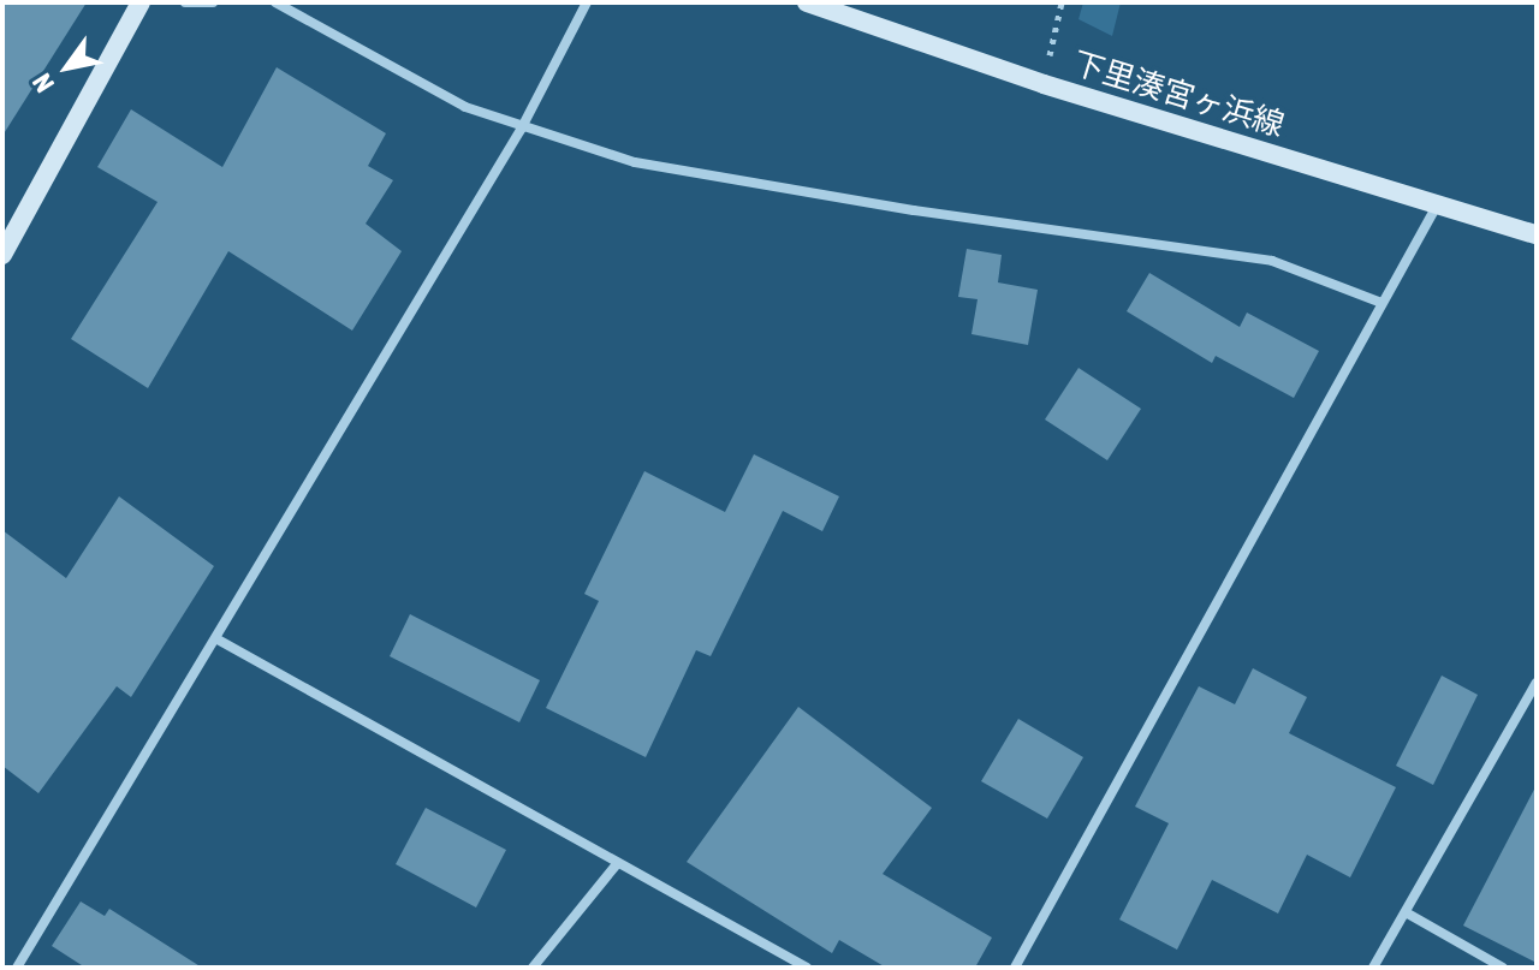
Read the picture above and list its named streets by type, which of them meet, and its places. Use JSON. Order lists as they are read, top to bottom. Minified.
{"streets":{"main road":["下里湊宮ヶ浜線"]},"north":"bottom left"}
